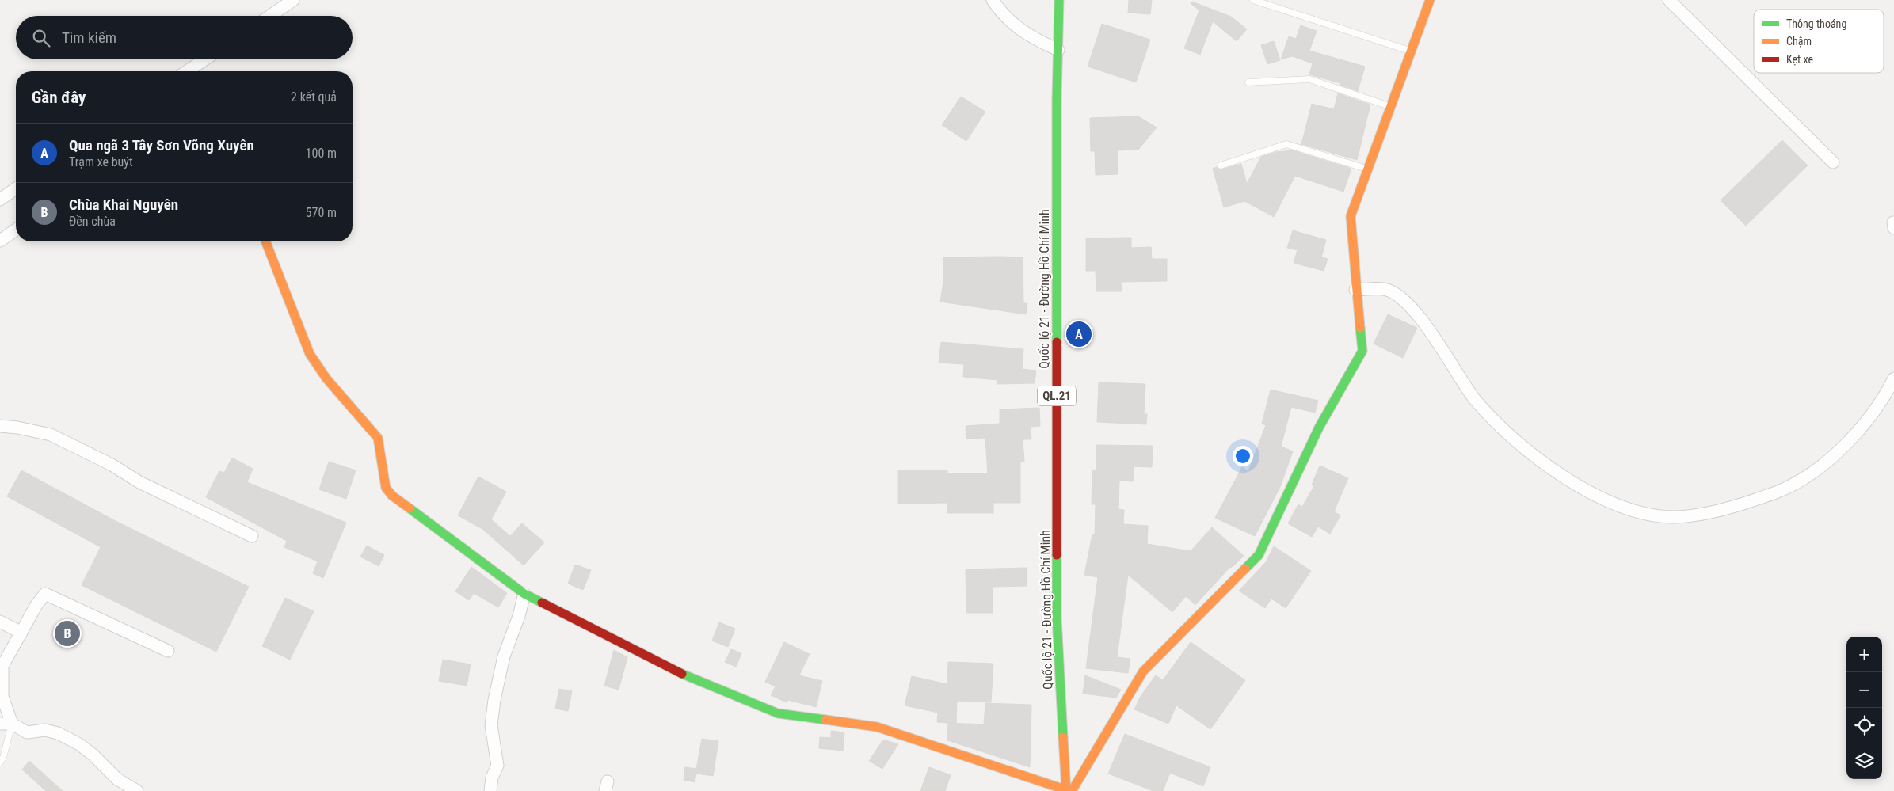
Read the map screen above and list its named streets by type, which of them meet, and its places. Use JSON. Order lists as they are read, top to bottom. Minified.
{"streets":{"main road":["Quốc lộ 21 - Đường Hồ Chí Minh","QL.21"]},"legend":["Thông thoáng","Chậm","Kẹt xe"],"page":{"search":"Tìm kiếm","heading":["Gần đây","2 kết quả"],"list":[{"mark":"A","name":"Qua ngã 3 Tây Sơn Võng Xuyên","note":"Trạm xe buýt","value":"100 m"},{"mark":"B","name":"Chùa Khai Nguyên","note":"Đền chùa","value":"570 m"}],"pins":["A","B"],"map_buttons":["+","−"]}}
